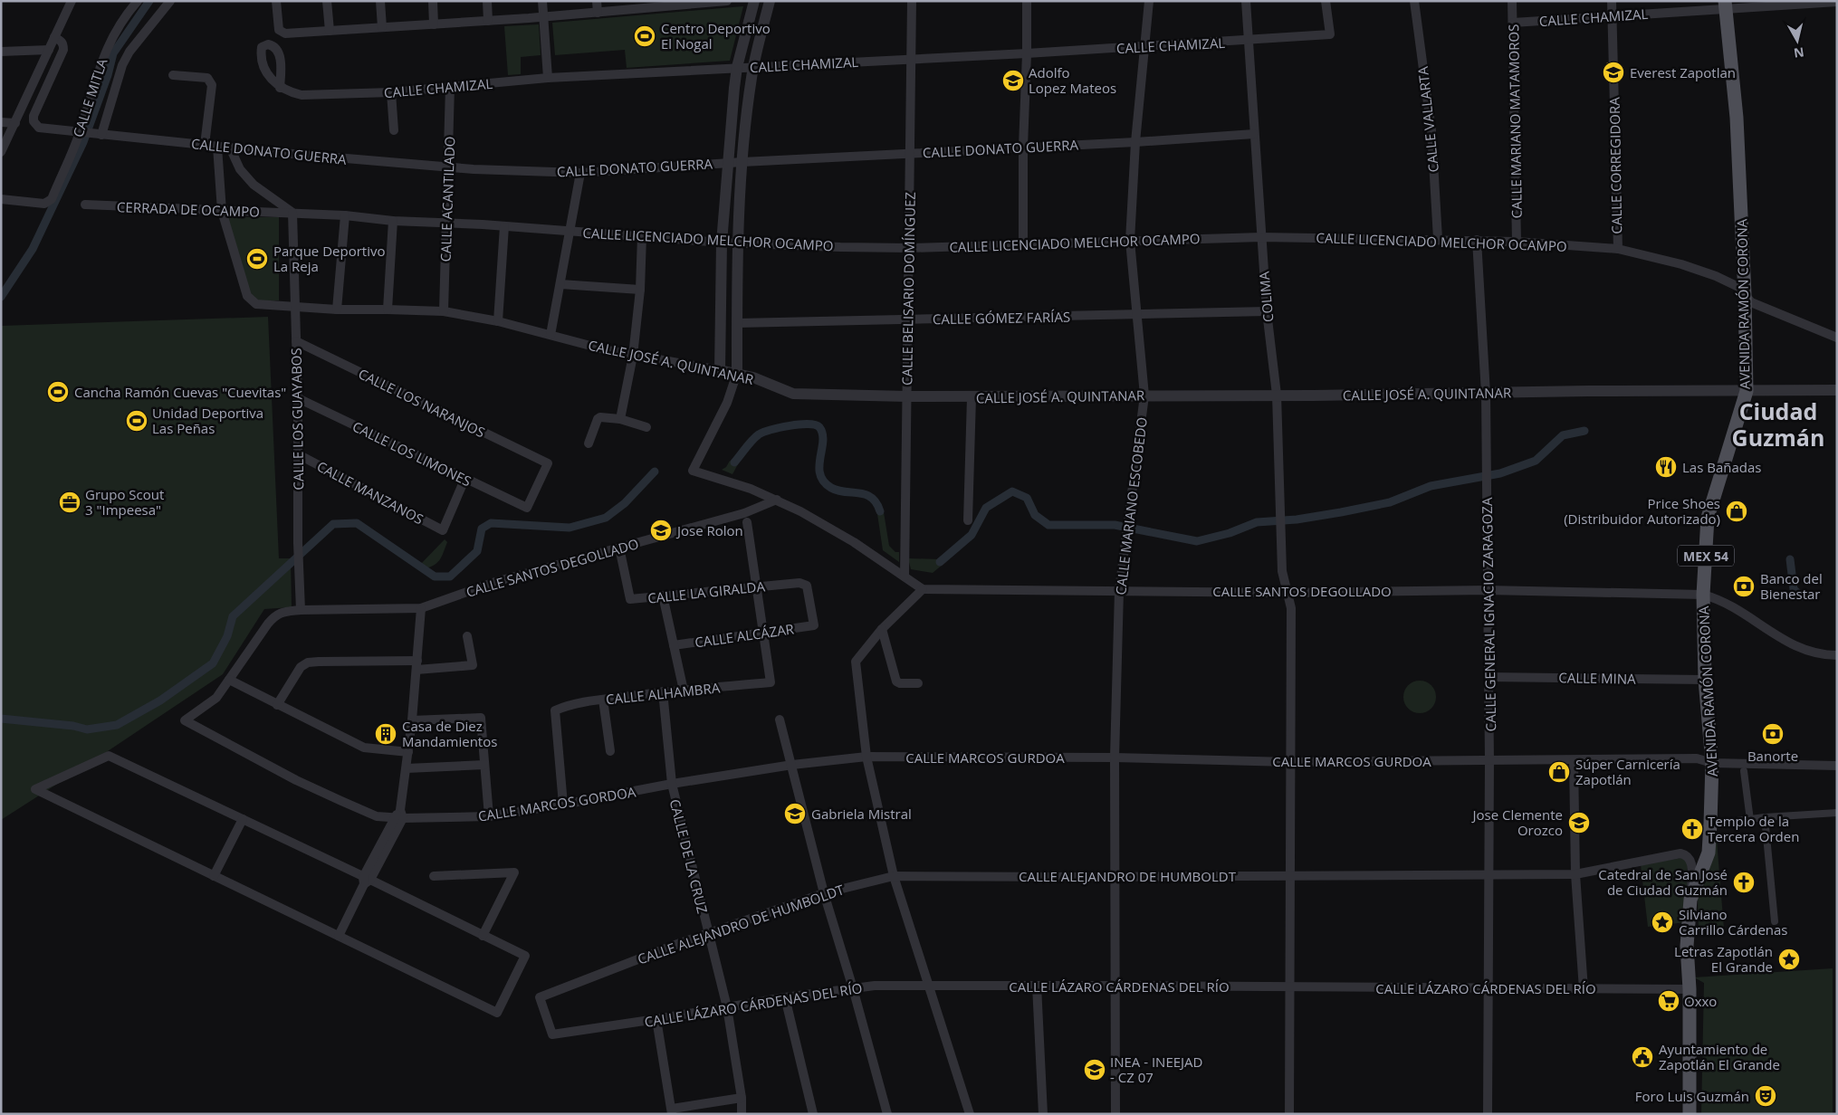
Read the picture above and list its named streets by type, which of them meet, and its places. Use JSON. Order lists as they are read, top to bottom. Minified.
{"streets":{"main road":["AVENIDA RAMÓN CORONA","MEX 54"],"street":["CALLE CHAMIZAL","CALLE MITLA","CALLE VALLARTA","CALLE MARIANO MATAMOROS","CALLE DONATO GUERRA","CALLE CORREGIDORA","CALLE ACANTILADO","CERRADA DE OCAMPO","CALLE LICENCIADO MELCHOR OCAMPO","CALLE BELISARIO DOMÍNGUEZ","COLIMA","CALLE GÓMEZ FARÍAS","CALLE JOSÉ A. QUINTANAR","CALLE LOS NARANJOS","CALLE LOS GUAYABOS","CALLE LOS LIMONES","CALLE MANZANOS","CALLE MARIANO ESCOBEDO","CALLE SANTOS DEGOLLADO","CALLE LA GIRALDA","CALLE GENERAL IGNACIO ZARAGOZA","CALLE ALCÁZAR","CALLE MINA","CALLE ALHAMBRA","CALLE MARCOS GURDOA","CALLE MARCOS GORDOA","CALLE DE LA CRUZ","CALLE ALEJANDRO DE HUMBOLDT","CALLE LÁZARO CÁRDENAS DEL RÍO"]},"crossings":[["CALLE CHAMIZAL","CALLE MARIANO MATAMOROS"],["CALLE CHAMIZAL","CALLE CORREGIDORA"],["CALLE CHAMIZAL","CALLE ACANTILADO"],["CALLE CHAMIZAL","CALLE BELISARIO DOMÍNGUEZ"],["CALLE CHAMIZAL","COLIMA"],["CALLE CHAMIZAL","AVENIDA RAMÓN CORONA"],["CALLE CHAMIZAL","CALLE MARIANO ESCOBEDO"],["CALLE MITLA","CALLE DONATO GUERRA"],["CALLE VALLARTA","CALLE LICENCIADO MELCHOR OCAMPO"],["CALLE MARIANO MATAMOROS","CALLE LICENCIADO MELCHOR OCAMPO"],["CALLE DONATO GUERRA","CALLE ACANTILADO"],["CALLE DONATO GUERRA","CALLE BELISARIO DOMÍNGUEZ"],["CALLE DONATO GUERRA","COLIMA"],["CALLE DONATO GUERRA","CALLE JOSÉ A. QUINTANAR"],["CALLE DONATO GUERRA","CALLE MARIANO ESCOBEDO"],["CALLE CORREGIDORA","CALLE LICENCIADO MELCHOR OCAMPO"],["CALLE ACANTILADO","CALLE LICENCIADO MELCHOR OCAMPO"],["CALLE ACANTILADO","CALLE JOSÉ A. QUINTANAR"],["CERRADA DE OCAMPO","CALLE LICENCIADO MELCHOR OCAMPO"],["CERRADA DE OCAMPO","CALLE JOSÉ A. QUINTANAR"],["CERRADA DE OCAMPO","CALLE LOS GUAYABOS"],["CALLE LICENCIADO MELCHOR OCAMPO","CALLE BELISARIO DOMÍNGUEZ"],["CALLE LICENCIADO MELCHOR OCAMPO","COLIMA"],["CALLE LICENCIADO MELCHOR OCAMPO","AVENIDA RAMÓN CORONA"],["CALLE LICENCIADO MELCHOR OCAMPO","CALLE LOS GUAYABOS"],["CALLE LICENCIADO MELCHOR OCAMPO","CALLE MARIANO ESCOBEDO"],["CALLE LICENCIADO MELCHOR OCAMPO","CALLE GENERAL IGNACIO ZARAGOZA"],["CALLE BELISARIO DOMÍNGUEZ","CALLE GÓMEZ FARÍAS"],["CALLE BELISARIO DOMÍNGUEZ","CALLE JOSÉ A. QUINTANAR"],["COLIMA","CALLE GÓMEZ FARÍAS"],["COLIMA","CALLE JOSÉ A. QUINTANAR"],["COLIMA","CALLE SANTOS DEGOLLADO"],["COLIMA","CALLE MARCOS GURDOA"],["COLIMA","CALLE ALEJANDRO DE HUMBOLDT"],["COLIMA","CALLE LÁZARO CÁRDENAS DEL RÍO"],["AVENIDA RAMÓN CORONA","CALLE JOSÉ A. QUINTANAR"],["AVENIDA RAMÓN CORONA","CALLE SANTOS DEGOLLADO"],["AVENIDA RAMÓN CORONA","CALLE MINA"],["AVENIDA RAMÓN CORONA","CALLE MARCOS GURDOA"],["AVENIDA RAMÓN CORONA","CALLE ALEJANDRO DE HUMBOLDT"],["AVENIDA RAMÓN CORONA","CALLE LÁZARO CÁRDENAS DEL RÍO"],["CALLE GÓMEZ FARÍAS","CALLE MARIANO ESCOBEDO"],["CALLE JOSÉ A. QUINTANAR","CALLE LOS GUAYABOS"],["CALLE JOSÉ A. QUINTANAR","CALLE MARIANO ESCOBEDO"],["CALLE JOSÉ A. QUINTANAR","CALLE GENERAL IGNACIO ZARAGOZA"],["CALLE LOS NARANJOS","CALLE LOS GUAYABOS"],["CALLE LOS NARANJOS","CALLE LOS LIMONES"],["CALLE LOS GUAYABOS","CALLE LOS LIMONES"],["CALLE LOS GUAYABOS","CALLE MANZANOS"],["CALLE LOS GUAYABOS","CALLE SANTOS DEGOLLADO"],["CALLE LOS LIMONES","CALLE MANZANOS"],["CALLE MARIANO ESCOBEDO","CALLE SANTOS DEGOLLADO"],["CALLE MARIANO ESCOBEDO","CALLE MARCOS GURDOA"],["CALLE MARIANO ESCOBEDO","CALLE ALEJANDRO DE HUMBOLDT"],["CALLE MARIANO ESCOBEDO","CALLE LÁZARO CÁRDENAS DEL RÍO"],["CALLE SANTOS DEGOLLADO","CALLE LA GIRALDA"],["CALLE SANTOS DEGOLLADO","CALLE GENERAL IGNACIO ZARAGOZA"],["CALLE SANTOS DEGOLLADO","CALLE MARCOS GORDOA"],["CALLE LA GIRALDA","CALLE ALCÁZAR"],["CALLE GENERAL IGNACIO ZARAGOZA","CALLE MINA"],["CALLE GENERAL IGNACIO ZARAGOZA","CALLE MARCOS GURDOA"],["CALLE GENERAL IGNACIO ZARAGOZA","CALLE ALEJANDRO DE HUMBOLDT"],["CALLE GENERAL IGNACIO ZARAGOZA","CALLE LÁZARO CÁRDENAS DEL RÍO"],["CALLE ALCÁZAR","CALLE ALHAMBRA"],["CALLE ALHAMBRA","CALLE MARCOS GORDOA"],["CALLE ALHAMBRA","CALLE DE LA CRUZ"],["CALLE MARCOS GURDOA","CALLE MARCOS GORDOA"],["CALLE MARCOS GORDOA","CALLE DE LA CRUZ"],["CALLE DE LA CRUZ","CALLE ALEJANDRO DE HUMBOLDT"],["CALLE DE LA CRUZ","CALLE LÁZARO CÁRDENAS DEL RÍO"],["CALLE ALEJANDRO DE HUMBOLDT","CALLE LÁZARO CÁRDENAS DEL RÍO"]],"districts":["Ciudad Guzmán"],"places":{"sports":["Centro Deportivo El Nogal","Parque Deportivo La Reja","Cancha Ramón Cuevas \"Cuevitas\"","Unidad Deportiva Las Peñas"],"school or university":["Everest Zapotlan","Adolfo Lopez Mateos","Jose Rolon","Gabriela Mistral","Jose Clemente Orozco","INEA - INEEJAD - CZ 07"],"restaurant":["Las Bañadas"],"office":["Grupo Scout 3 \"Impeesa\""],"shop":["Price Shoes (Distribuidor Autorizado)","Súper Carnicería Zapotlán"],"bank":["Banco del Bienestar","Banorte"],"building":["Casa de Diez Mandamientos"],"church":["Templo de la Tercera Orden","Catedral de San José de Ciudad Guzmán"],"place":["Silviano Carrillo Cárdenas","Letras Zapotlán El Grande"],"supermarket":["Oxxo"],"public building":["Ayuntamiento de Zapotlán El Grande"],"theatre":["Foro Luis Guzmán"]},"north":"bottom"}
